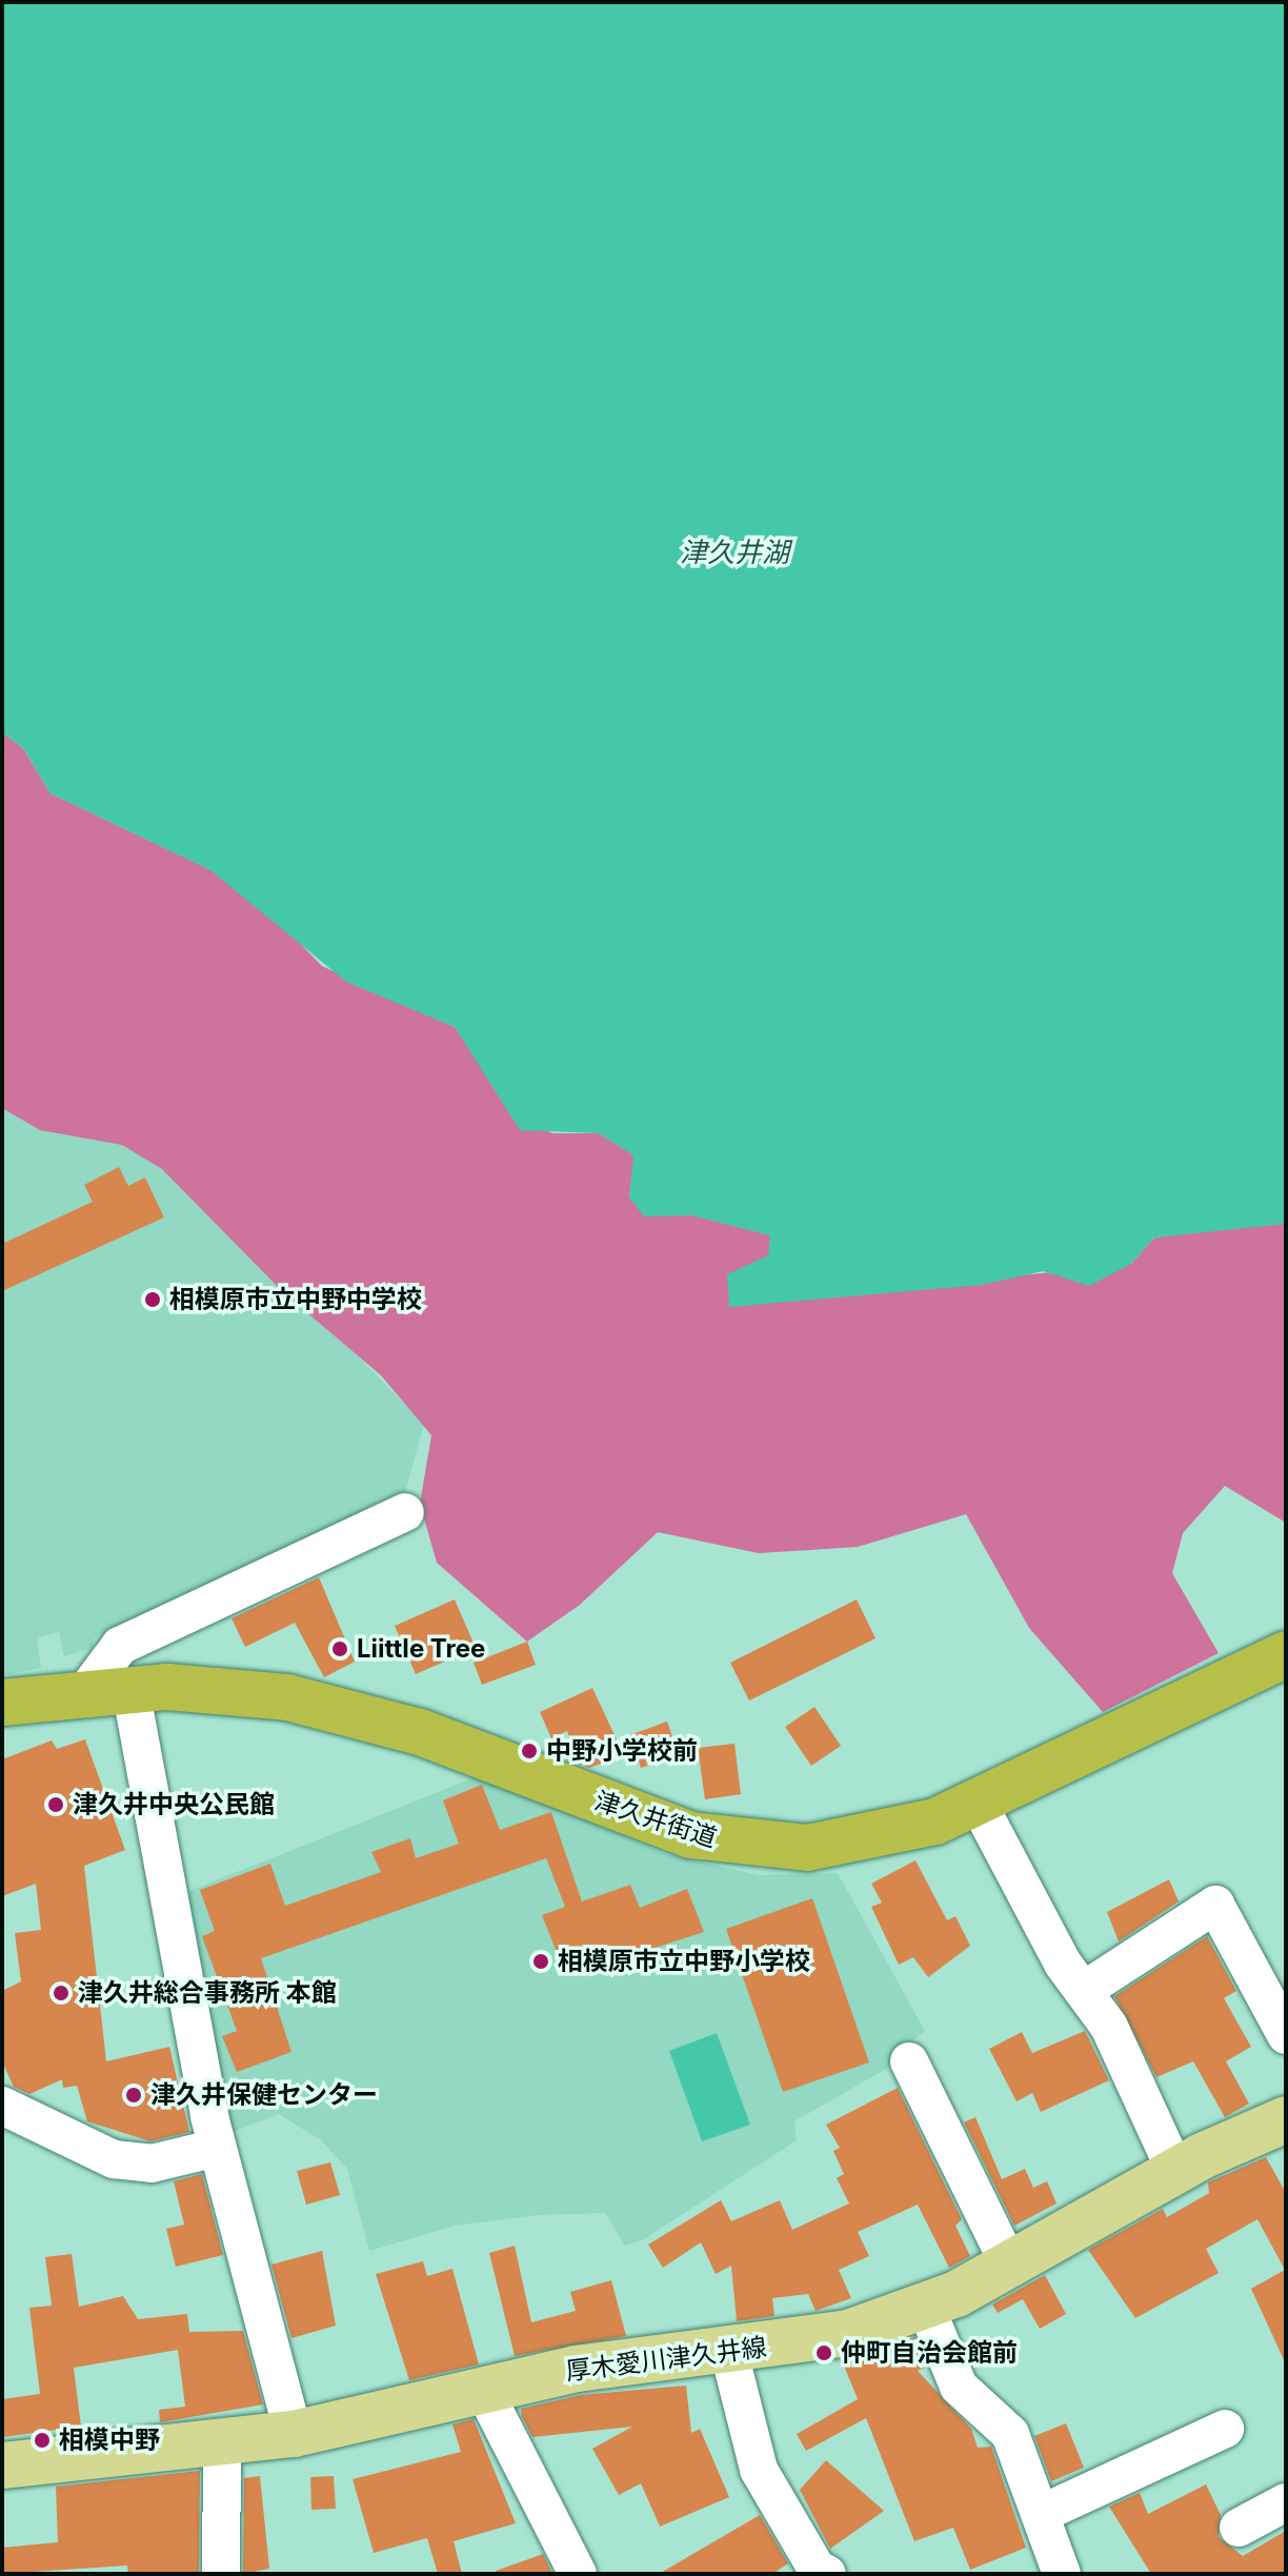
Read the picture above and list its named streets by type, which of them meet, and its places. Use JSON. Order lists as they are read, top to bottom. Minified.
{"streets":{"highway":["津久井街道"],"main road":["厚木愛川津久井線"]},"water":["津久井湖"],"places":["相模原市立中野中学校","Liittle Tree","中野小学校前","津久井中央公民館","相模原市立中野小学校","津久井総合事務所 本館","津久井保健センター","仲町自治会館前","相模中野"]}
